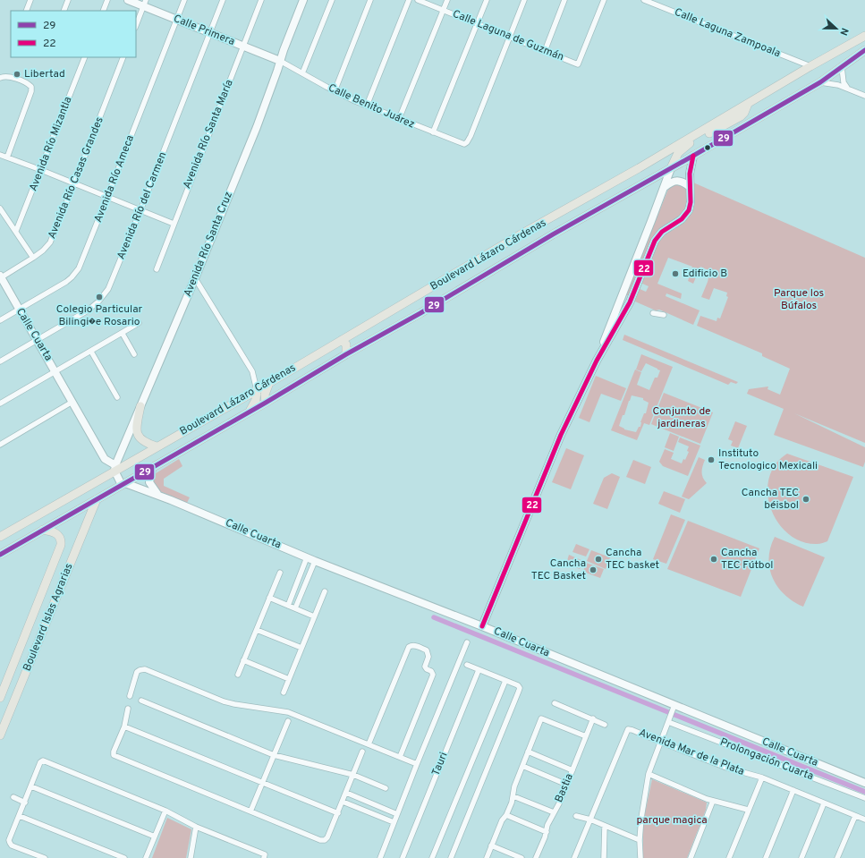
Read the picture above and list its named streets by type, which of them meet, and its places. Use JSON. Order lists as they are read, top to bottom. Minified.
{"streets":{"main road":["Boulevard Lázaro Cárdenas","Boulevard Islas Agrarias"],"street":["Calle Primera","Calle Laguna Zampoala","Calle Laguna de Guzmán","Calle Benito Juárez","Avenida Río Santa María","Avenida Río Mizantla","Avenida Río Casas Grandes","Avenida Río Ameca","Avenida Río del Carmen","Avenida Río Santa Cruz","Calle Cuarta","Avenida Mar de la Plata","Prolongación Cuarta","Tauri","Bastia"]},"crossings":[["Calle Primera","Calle Benito Juárez"],["Calle Primera","Avenida Río Santa María"],["Calle Primera","Avenida Río Ameca"],["Calle Primera","Avenida Río del Carmen"],["Calle Primera","Avenida Río Santa Cruz"],["Calle Laguna Zampoala","Boulevard Lázaro Cárdenas"],["Calle Laguna de Guzmán","Calle Benito Juárez"],["Calle Benito Juárez","Avenida Río Santa Cruz"],["Avenida Río Casas Grandes","Calle Cuarta"],["Avenida Río Ameca","Calle Cuarta"],["Avenida Río del Carmen","Calle Cuarta"],["Avenida Río Santa Cruz","Boulevard Lázaro Cárdenas"],["Avenida Río Santa Cruz","Calle Cuarta"],["Boulevard Lázaro Cárdenas","Calle Cuarta"],["Boulevard Lázaro Cárdenas","Boulevard Islas Agrarias"]],"parks":["Parque los Búfalos","Conjunto de jardineras","parque magica"],"places":["Libertad","Edificio B","Colegio Particular Bilingi�e Rosario","Instituto Tecnologico Mexicali","Cancha TEC béisbol","Cancha TEC basket","Cancha TEC Fútbol","Cancha TEC Basket"],"lines":["transit line 29","transit line 22"],"legend":["29","22"],"north":"right"}
